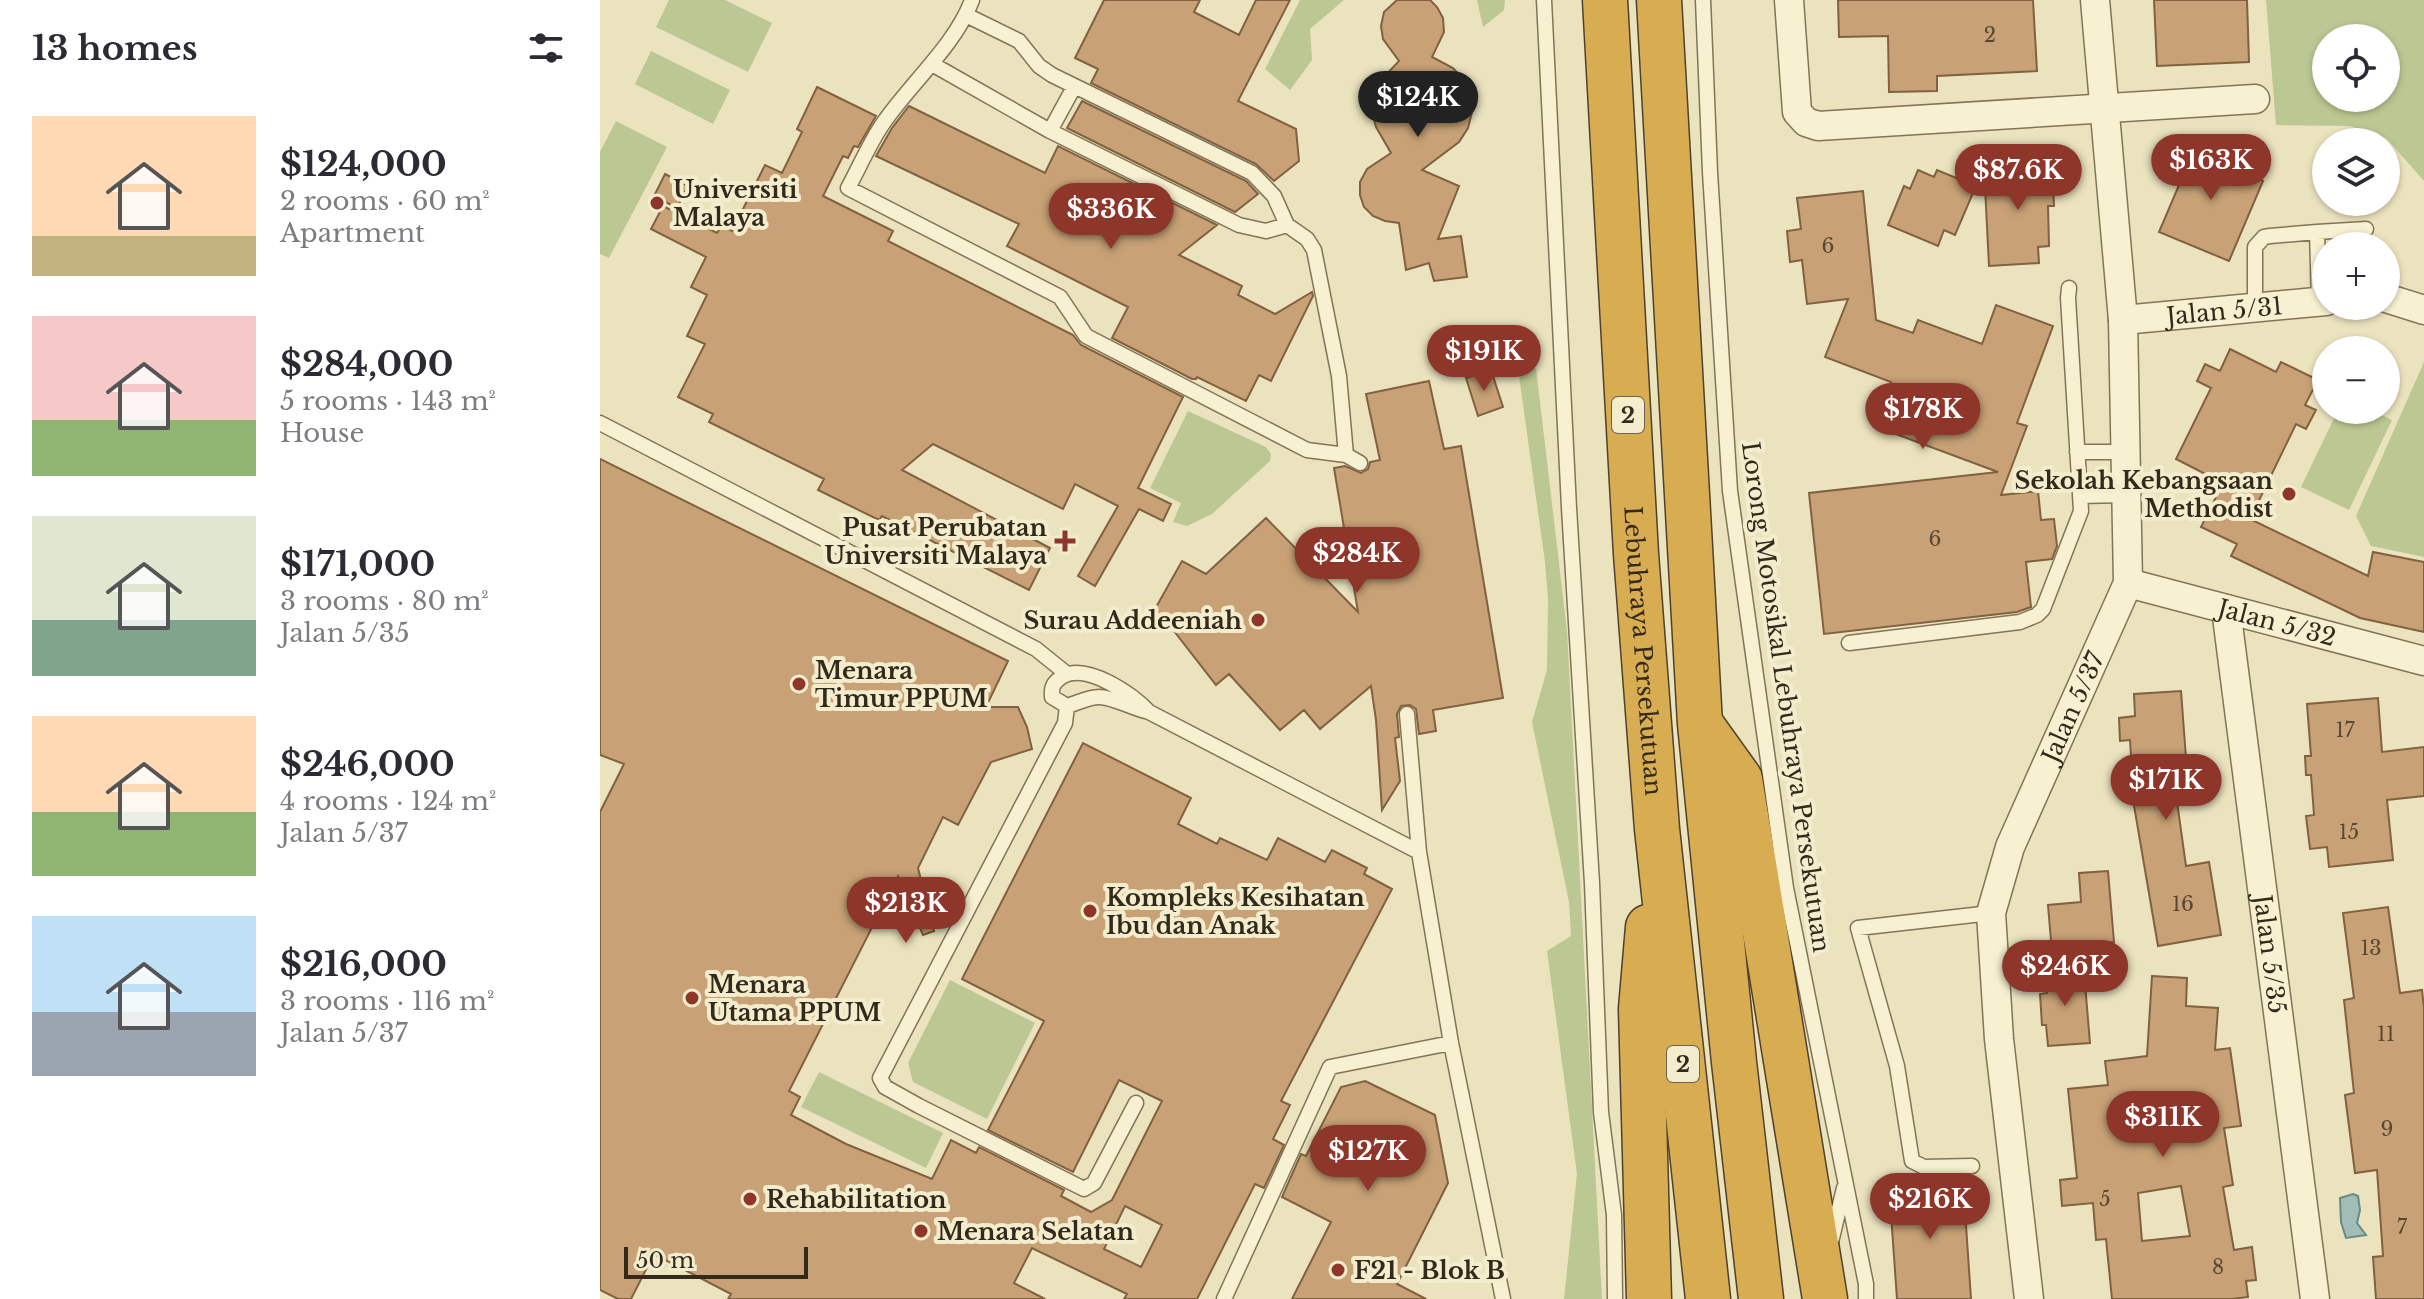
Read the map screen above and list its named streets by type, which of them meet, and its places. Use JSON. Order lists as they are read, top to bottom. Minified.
{"streets":{"highway":["2","Lebuhraya Persekutuan"],"street":["Jalan 5/31","Jalan 5/32","Jalan 5/37","Jalan 5/35"],"lane":["Lorong Motosikal Lebuhraya Persekutuan"]},"crossings":[["Jalan 5/31","Jalan 5/37"],["Jalan 5/32","Jalan 5/37"],["Jalan 5/32","Jalan 5/35"]],"places":{"other":["Universiti Malaya","Sekolah Kebangsaan Methodist","Surau Addeeniah","Menara Timur PPUM","Kompleks Kesihatan Ibu dan Anak","Menara Utama PPUM","Rehabilitation","Menara Selatan","F21 - Blok B"],"health":["Pusat Perubatan Universiti Malaya"]},"house_numbers":["2","6","6","17","15","16","13","11","9","5","7","8"],"scale_bar":"50 m","page":{"heading":"13 homes","map_buttons":["+","−"],"price":["$124K","$163K","$87.6K","$336K","$191K","$178K","$284K","$171K","$213K","$246K","$311K","$127K","$216K"],"list":[{"name":"$124,000","note":"2 rooms · 60 m² · Apartment"},{"name":"$284,000","note":"5 rooms · 143 m² · House"},{"name":"$171,000","note":"3 rooms · 80 m² · Jalan 5/35"},{"name":"$246,000","note":"4 rooms · 124 m² · Jalan 5/37"},{"name":"$216,000","note":"3 rooms · 116 m² · Jalan 5/37"}],"scale":"50 m"}}
